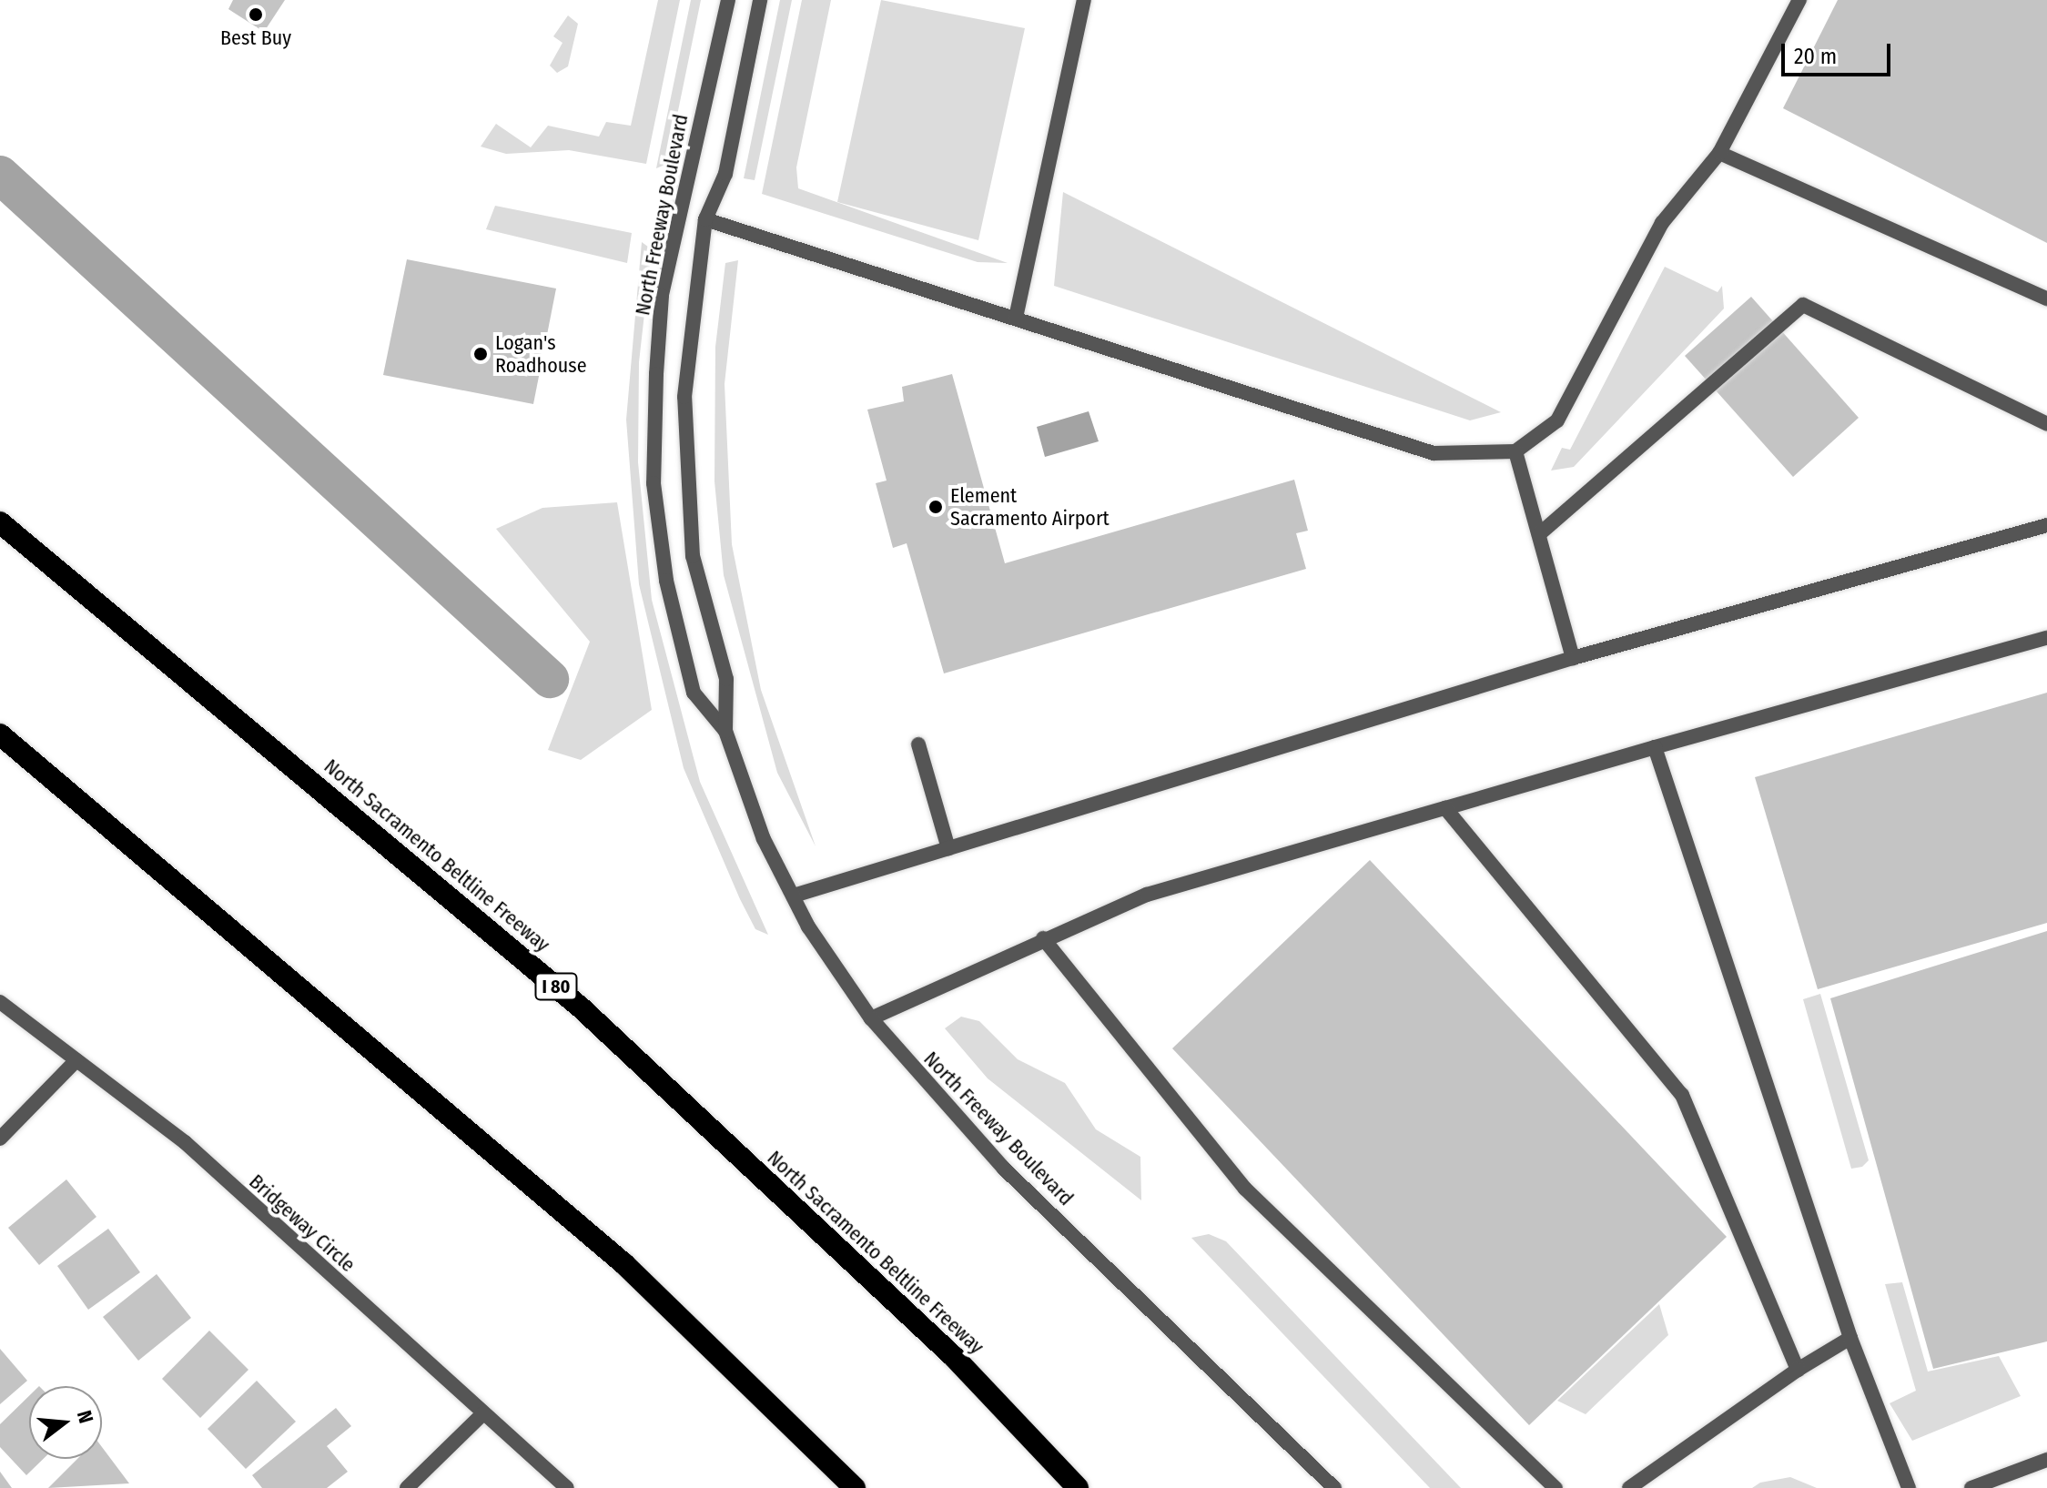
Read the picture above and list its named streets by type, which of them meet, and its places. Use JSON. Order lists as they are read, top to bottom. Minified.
{"streets":{"highway":["North Sacramento Beltline Freeway","I 80"],"street":["North Freeway Boulevard","Bridgeway Circle"]},"places":["Best Buy","Logan's Roadhouse","Element Sacramento Airport"],"scale_bar":"20 m","north":"right"}
